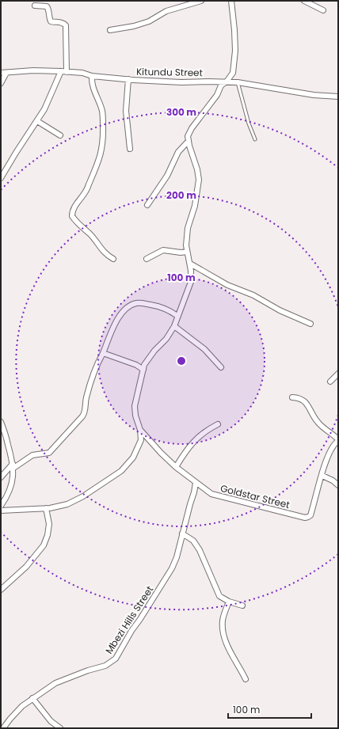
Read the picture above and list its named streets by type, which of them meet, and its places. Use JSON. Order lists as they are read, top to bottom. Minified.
{"streets":{"street":["Kitundu Street","Goldstar Street","Mbezi Hills Street"]},"crossings":[["Goldstar Street","Mbezi Hills Street"]],"scale_bar":"100 m","rings":["300 m","200 m","100 m"]}
